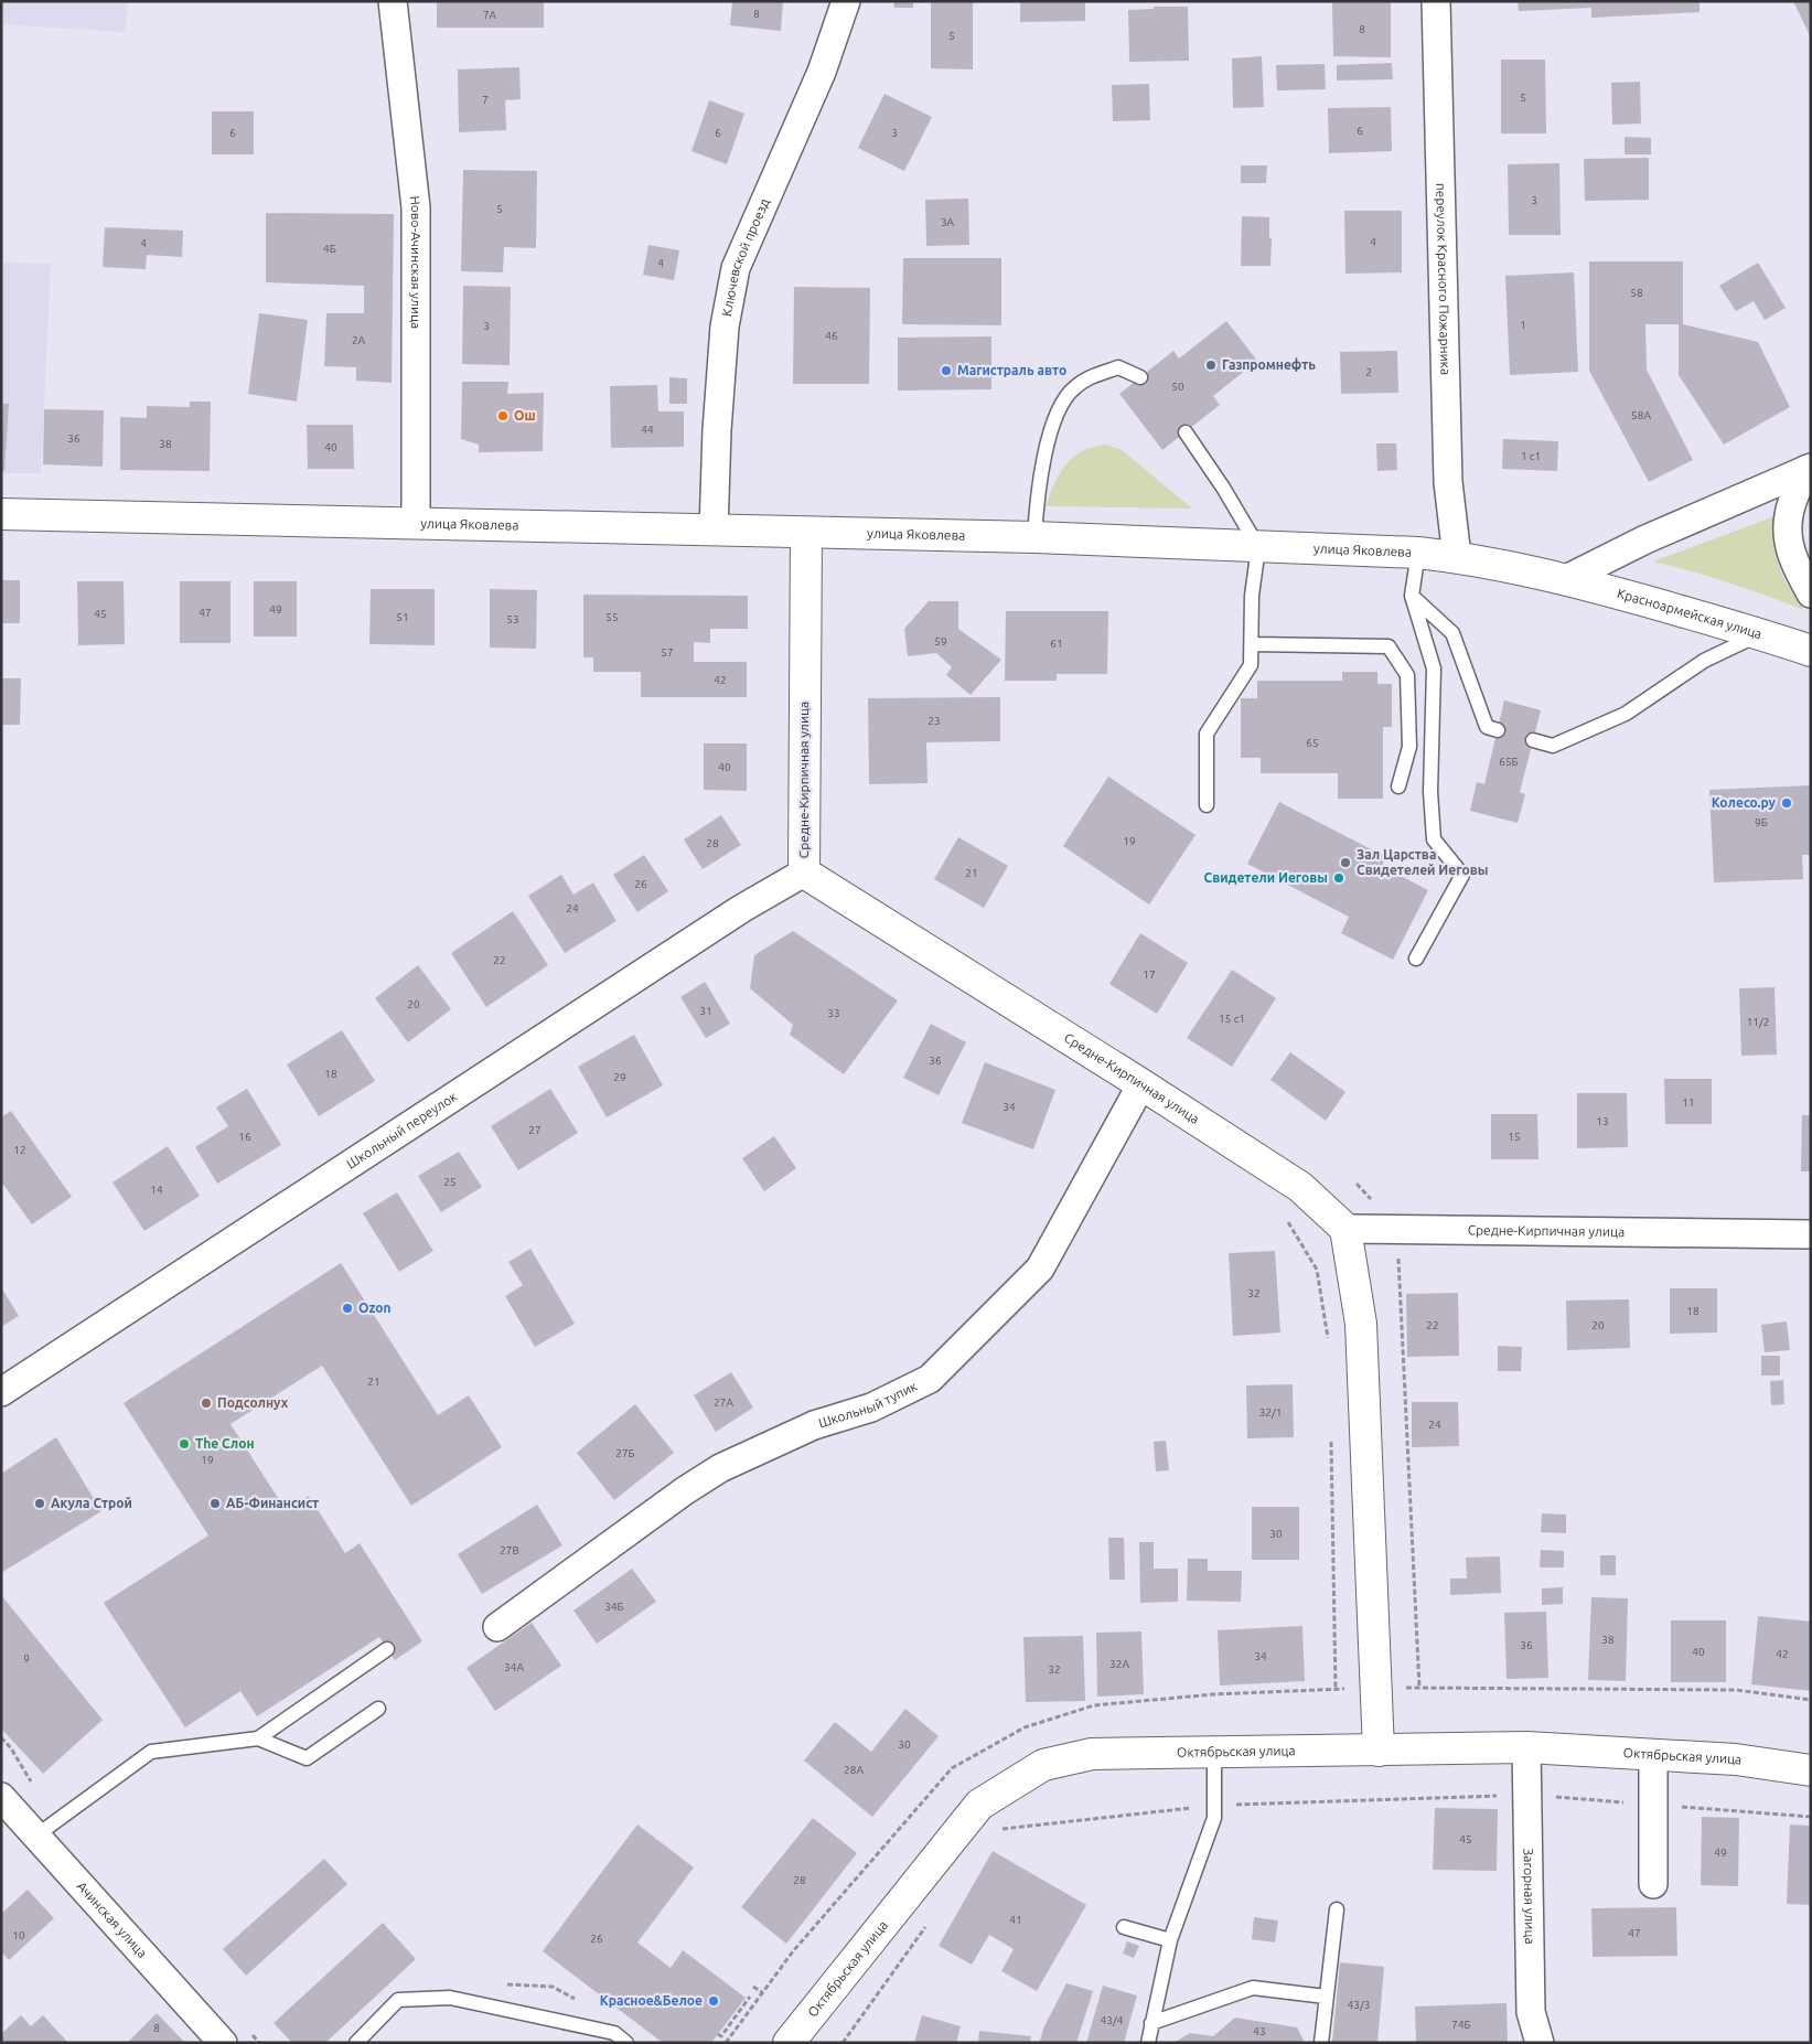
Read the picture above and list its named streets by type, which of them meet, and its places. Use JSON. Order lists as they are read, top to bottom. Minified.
{"streets":{"street":["Ключевской проезд","Ново-Ачинская улица","переулок Красного Пожарника","улица Яковлева","Красноармейская улица","Средне-Кирпичная улица","Школьный переулок","Школьный тупик","Октябрьская улица","Загорная улица","Ачинская улица"]},"crossings":[["Ключевской проезд","улица Яковлева"],["Ново-Ачинская улица","улица Яковлева"],["переулок Красного Пожарника","улица Яковлева"],["улица Яковлева","Красноармейская улица"],["улица Яковлева","Средне-Кирпичная улица"],["Средне-Кирпичная улица","Школьный переулок"],["Средне-Кирпичная улица","Школьный тупик"],["Октябрьская улица","Загорная улица"]],"places":["Газпромнефть","Магистраль авто","Ош","Колесо.ру","Зал Царства Свидетелей Иеговы","Свидетели Иеговы","Ozon","Подсолнух","The Слон","Акула Строй","АБ-Финансист","Красное&Белое"],"house_numbers":["8","7А","8","5","5","7","6","6","6","3","3","5","3А","4","4","4Б","4","58","1","3","46","2А","2","50","58А","44","36","38","40","1 с1","49","47","45","51","55","53","59","61","57","42","23","65","65Б","40","9Б","19","28","21","26","24","22","17","20","31","33","15 с1","11/2","36","18","29","11","34","13","27","16","15","12","25","14","32","18","22","20","21","27А","32/1","24","27Б","19","30","27В","34Б","38","36","40","42","34","9","32А","34А","32","30","28А","45","49","28","41","47","10","26","43/3","43/4","74Б","8","43"]}
